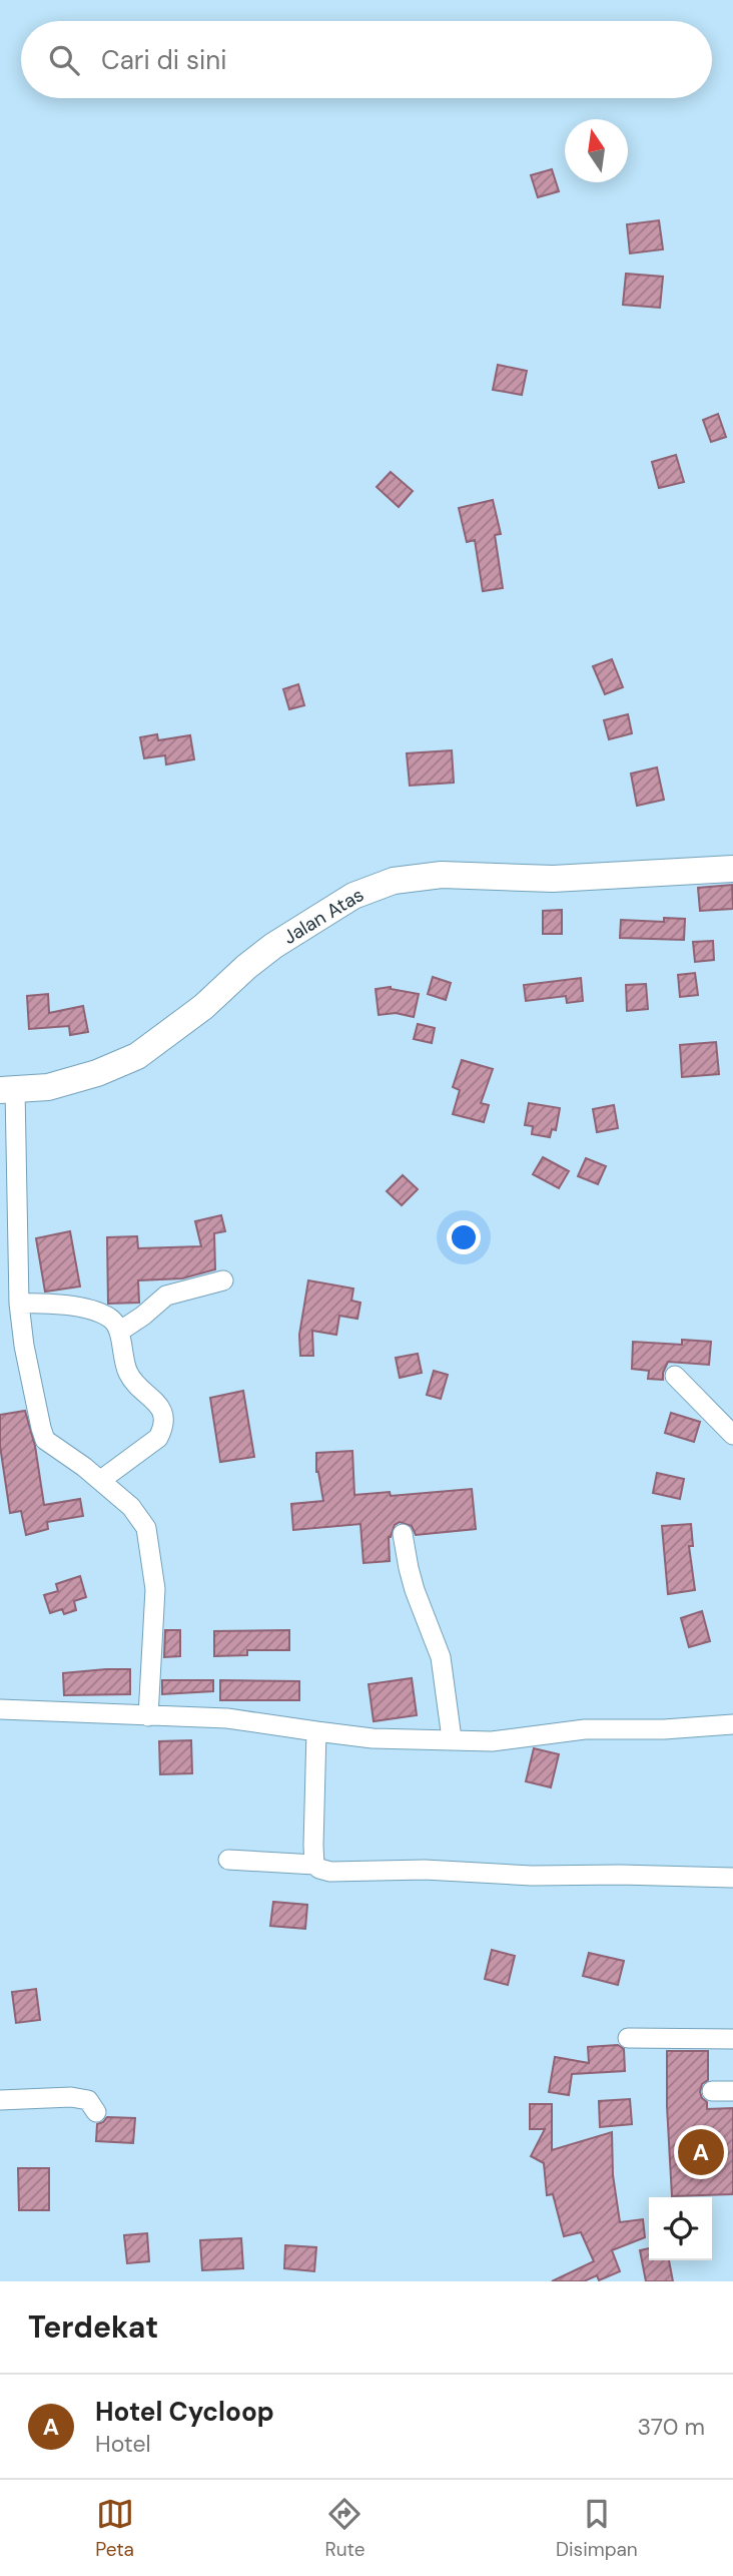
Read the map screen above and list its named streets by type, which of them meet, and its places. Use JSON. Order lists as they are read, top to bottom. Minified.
{"streets":{"street":["Jalan Atas"]},"north":"top","page":{"search":"Cari di sini","pins":"A","heading":"Terdekat","list":[{"mark":"A","name":"Hotel Cycloop","note":"Hotel","value":"370 m"}],"nav":["Peta","Rute","Disimpan"]}}
